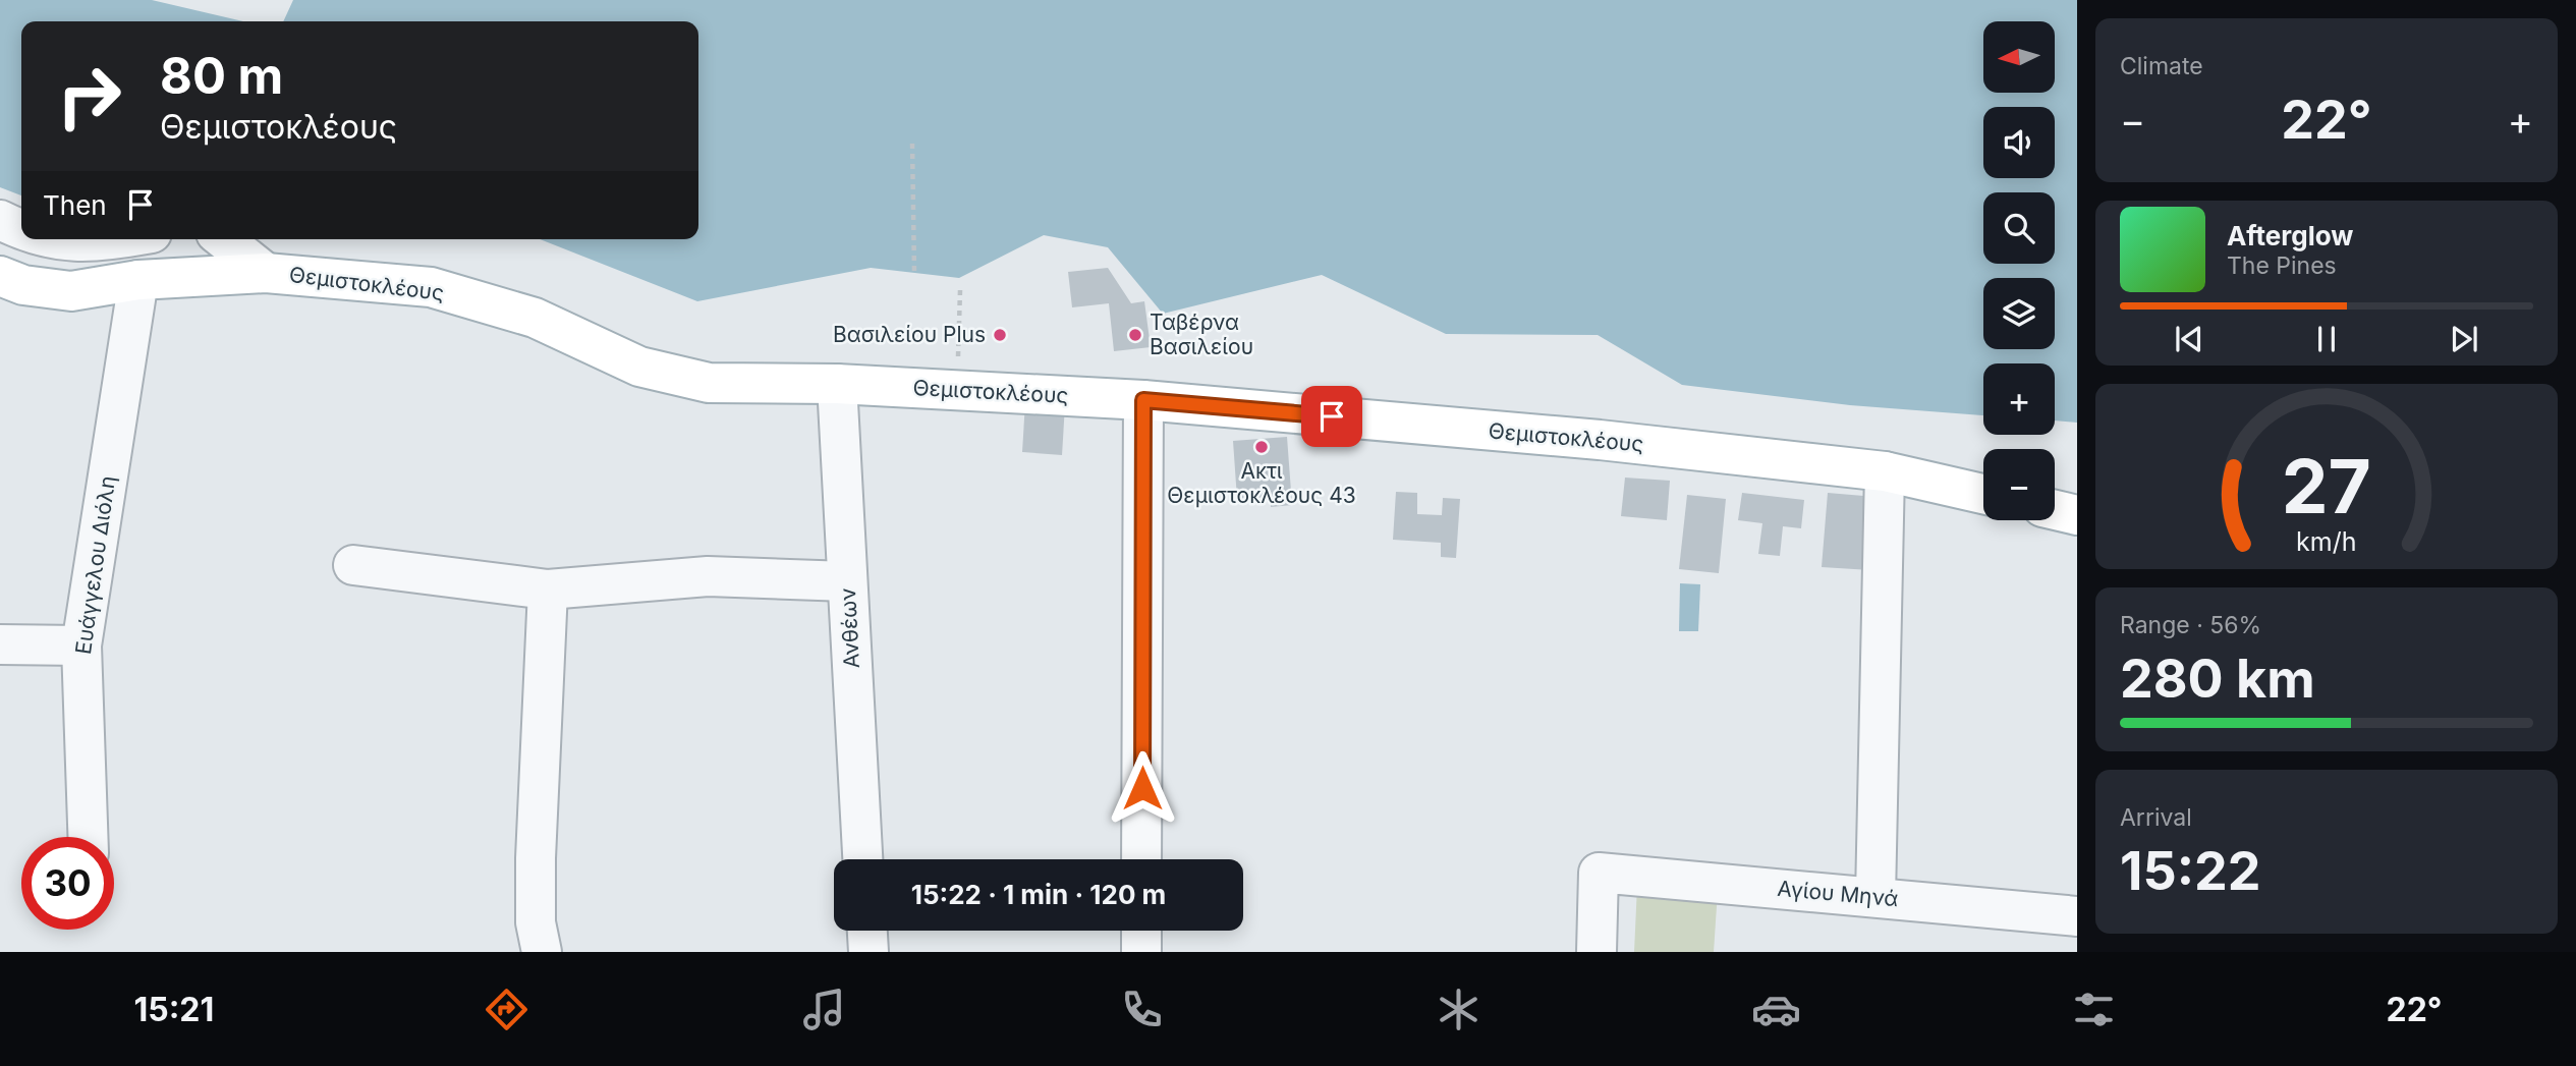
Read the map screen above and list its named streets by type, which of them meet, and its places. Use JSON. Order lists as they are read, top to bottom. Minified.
{"streets":{"main road":["Θεμιστοκλέους"],"street":["Ευάγγελου Διόλη","Ανθέων","Αγίου Μηνά"]},"crossings":[["Θεμιστοκλέους","Ευάγγελου Διόλη"],["Θεμιστοκλέους","Ανθέων"]],"places":["Βασιλείου Plus","Ταβέρνα Βασιλείου","Ακτι Θεμιστοκλέους 43"],"north":"left","page":{"tile":["Climate",["Range · 56%","280 km"],["Arrival","15:22"]],"map_buttons":["+","−"],"turn":["80 m","Θεμιστοκλέους"],"heat":["−","22°","+"],"then":"Then","song":["Afterglow","The Pines"],"limit":"30","trip":"15:22 · 1 min · 120 m","tabs":["15:21","22°"],"gauge":["27","km/h"]}}
